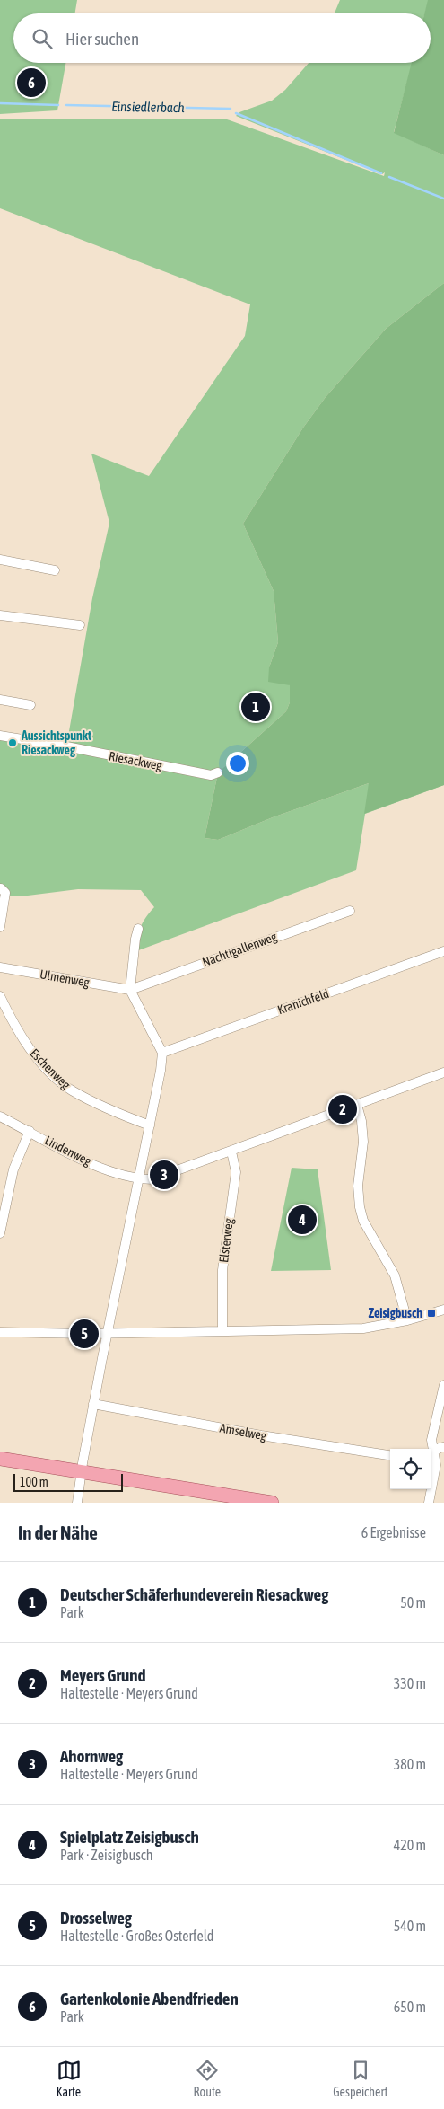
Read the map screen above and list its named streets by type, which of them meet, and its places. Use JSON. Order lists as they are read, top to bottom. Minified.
{"streets":{"street":["Riesackweg","Nachtigallenweg","Ulmenweg","Kranichfeld","Eschenweg","Lindenweg","Elsterweg","Amselweg"]},"crossings":[["Nachtigallenweg","Ulmenweg"]],"water":["Einsiedlerbach"],"places":{"other":["Aussichtspunkt Riesackweg"],"transit":["Zeisigbusch"]},"scale_bar":"100 m","page":{"search":"Hier suchen","pins":["6","1","2","3","4","5"],"scale":"100 m","heading":["In der Nähe","6 Ergebnisse"],"list":[{"mark":"1","name":"Deutscher Schäferhundeverein Riesackweg","note":"Park","value":"50 m"},{"mark":"2","name":"Meyers Grund","note":"Haltestelle · Meyers Grund","value":"330 m"},{"mark":"3","name":"Ahornweg","note":"Haltestelle · Meyers Grund","value":"380 m"},{"mark":"4","name":"Spielplatz Zeisigbusch","note":"Park · Zeisigbusch","value":"420 m"},{"mark":"5","name":"Drosselweg","note":"Haltestelle · Großes Osterfeld","value":"540 m"},{"mark":"6","name":"Gartenkolonie Abendfrieden","note":"Park","value":"650 m"}],"nav":["Karte","Route","Gespeichert"]}}
